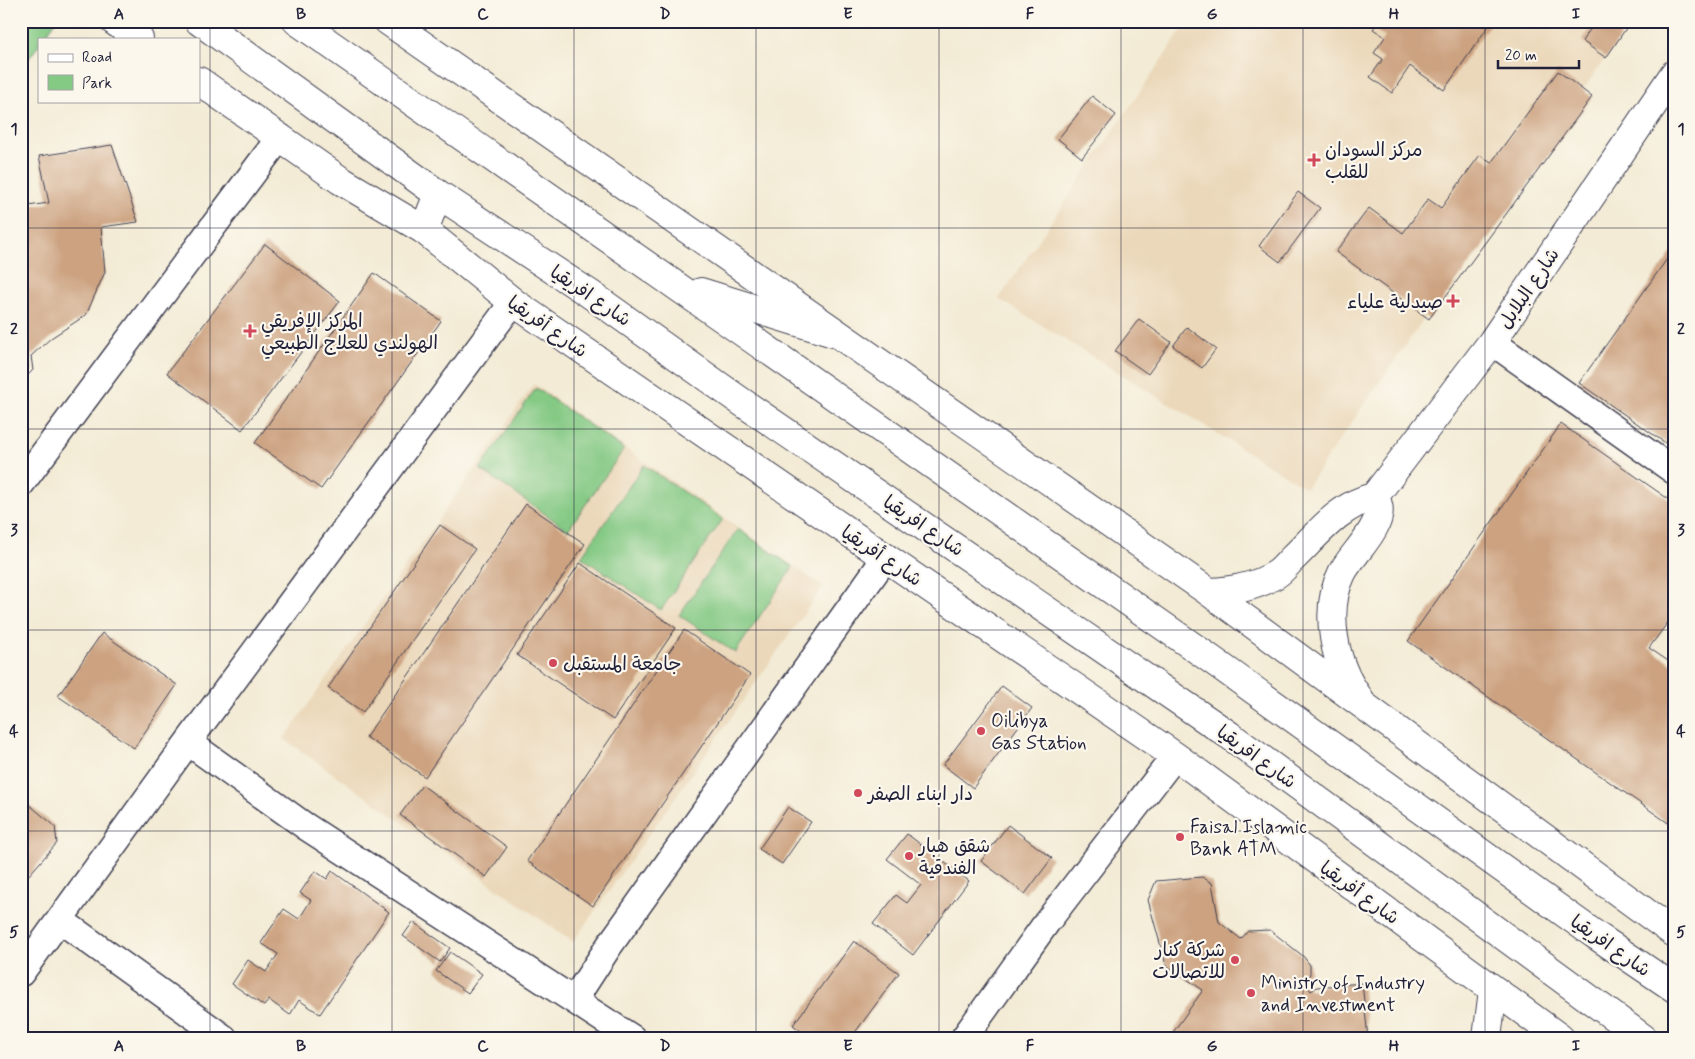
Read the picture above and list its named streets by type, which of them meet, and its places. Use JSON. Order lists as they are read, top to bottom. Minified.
{"streets":{"main road":["شارع البلابل","شارع افريقيا","شارع أفريقيا"]},"places":{"health":["مركز السودان للقلب","صيدلية علياء","المركز الإفريقي الهولندي للعلاج الطبيعي"],"other":["جامعة المستقبل","Oilibya Gas Station","دار ابناء الصفر","Faisal Islamic Bank ATM","شقق هبار الفندقية","شركة كنار للاتصالات","Ministry of Industry and Investment"]},"legend":["Road","Park"],"scale_bar":"20 m","grid":{"columns":["A","B","C","D","E","F","G","H","I"],"rows":["1","2","3","4","5"]}}
